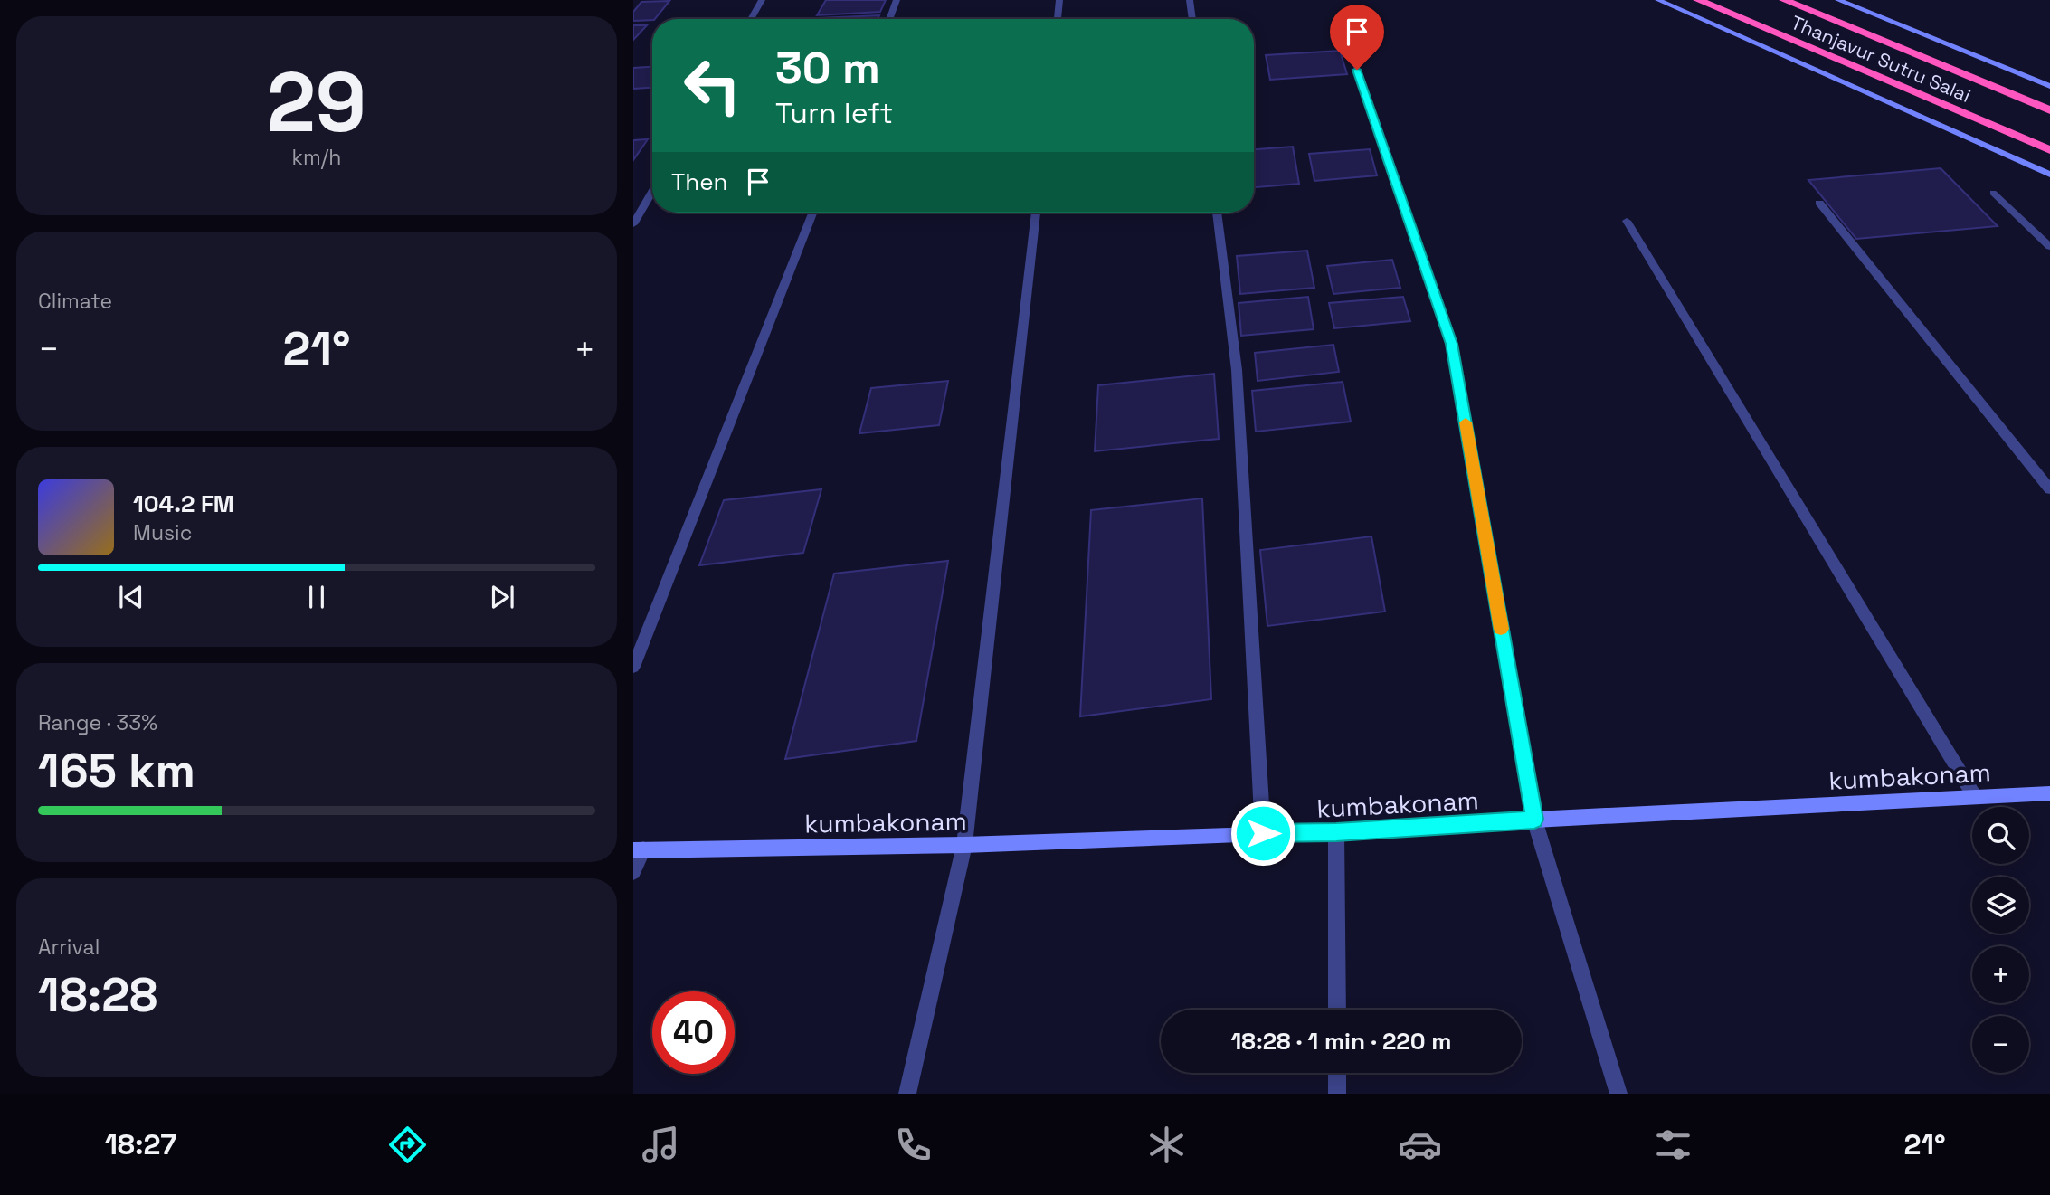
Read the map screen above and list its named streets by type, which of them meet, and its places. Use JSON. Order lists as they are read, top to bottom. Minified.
{"streets":{"highway":["Thanjavur Sutru Salai"],"street":["kumbakonam"]},"page":{"tile":[["29","km/h"],"Climate",["Range · 33%","165 km"],["Arrival","18:28"]],"turn":["30 m","Turn left"],"then":"Then","heat":["−","21°","+"],"song":["104.2 FM","Music"],"map_buttons":["+","−"],"limit":"40","trip":"18:28 · 1 min · 220 m","tabs":["18:27","21°"]}}
